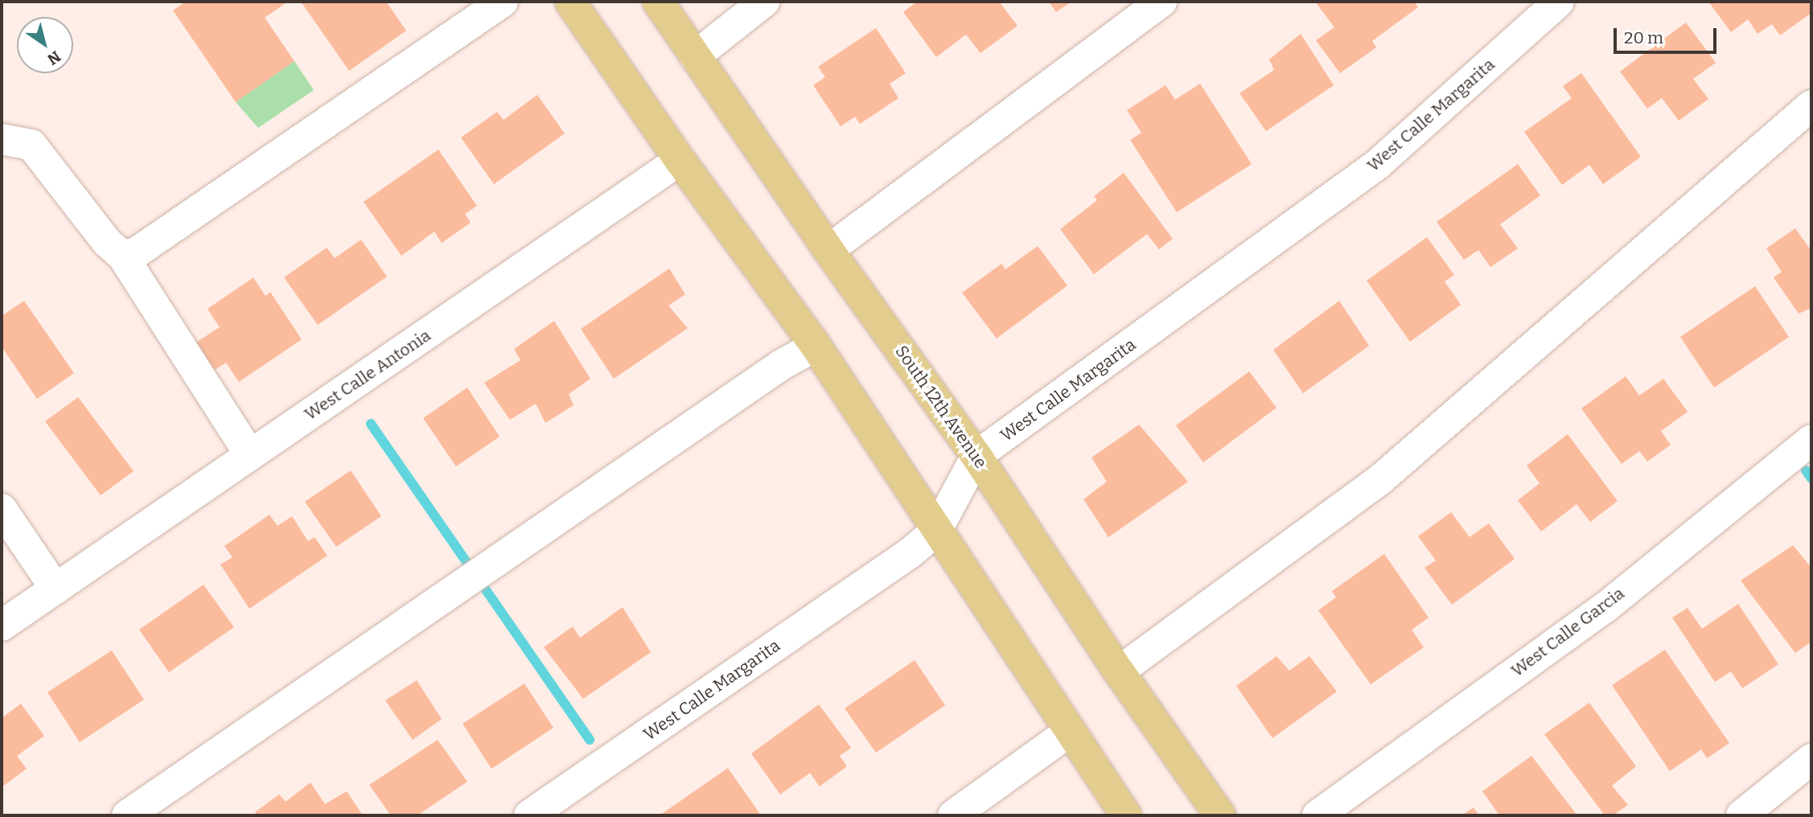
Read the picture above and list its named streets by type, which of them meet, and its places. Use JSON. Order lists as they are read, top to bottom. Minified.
{"streets":{"main road":["South 12th Avenue"],"street":["West Calle Margarita","West Calle Antonia","West Calle Garcia"]},"crossings":[["West Calle Margarita","South 12th Avenue"]],"scale_bar":"20 m","north":"bottom right"}
